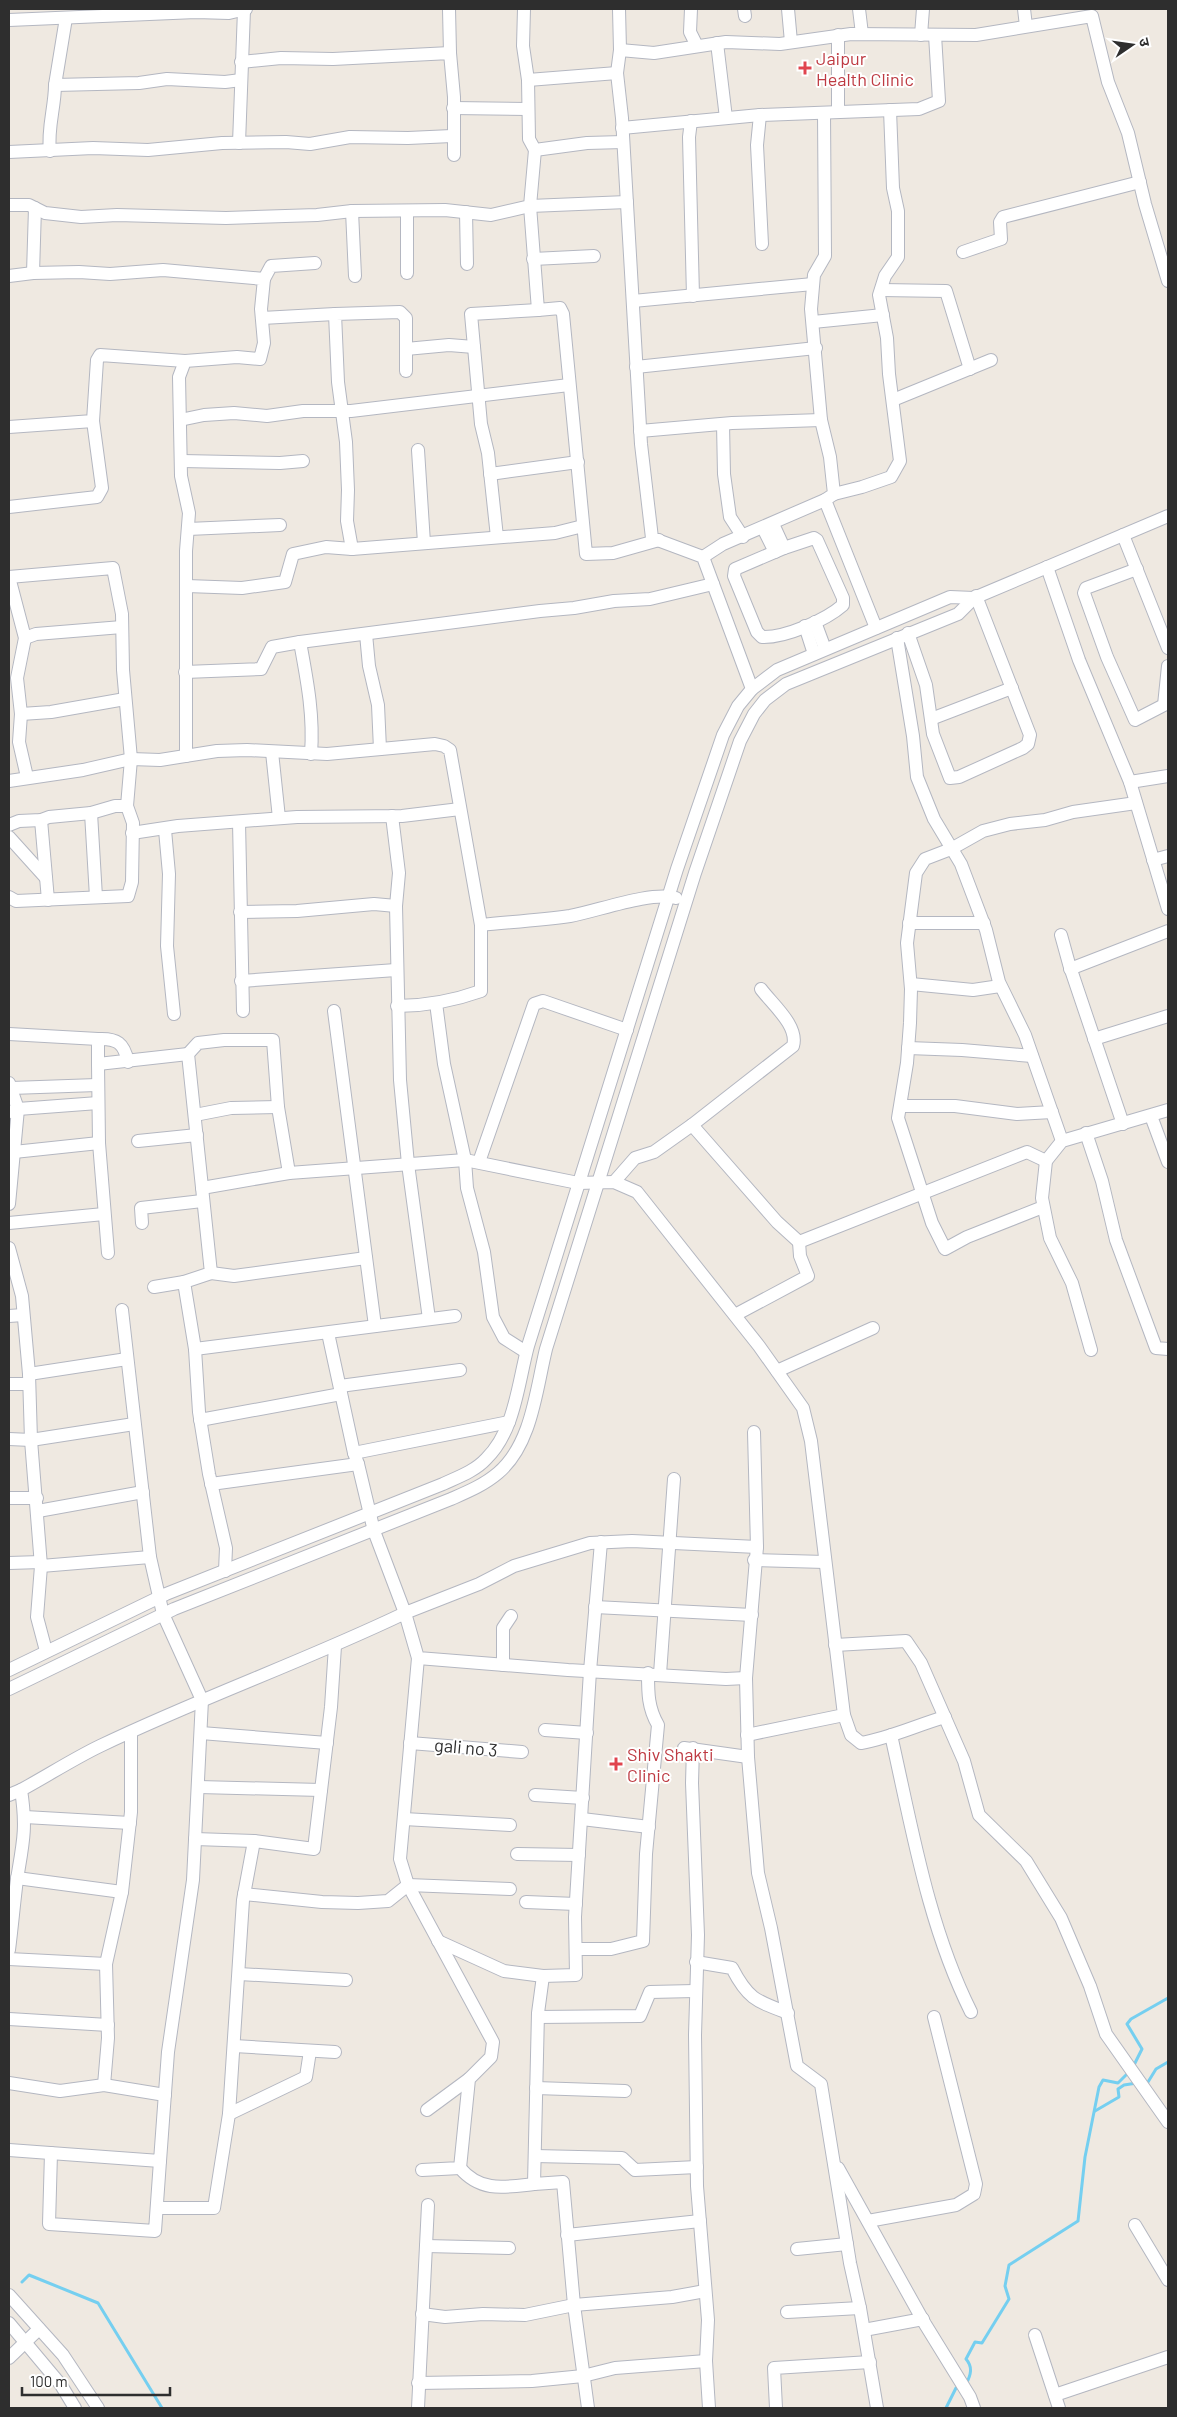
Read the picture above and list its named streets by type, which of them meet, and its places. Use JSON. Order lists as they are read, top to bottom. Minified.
{"streets":{"street":["gali no 3"]},"places":{"health":["Jaipur Health Clinic","Shiv Shakti Clinic"]},"scale_bar":"100 m","north":"right"}
